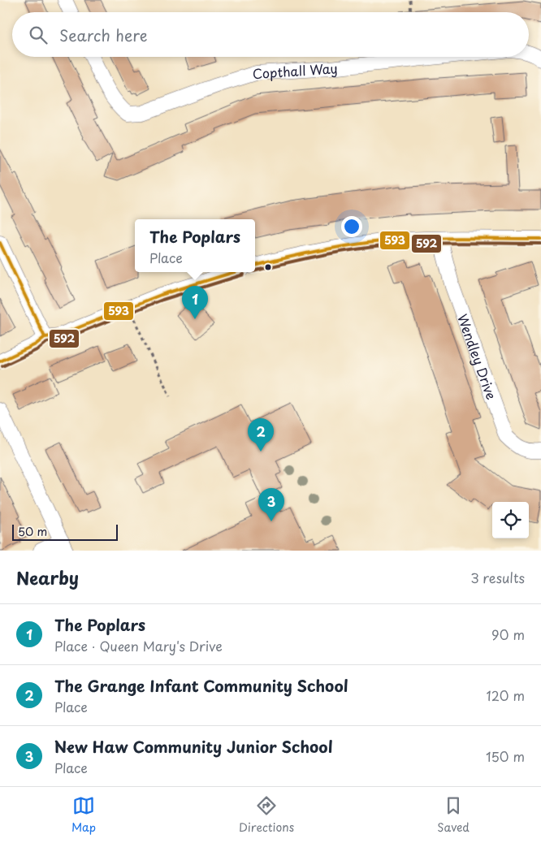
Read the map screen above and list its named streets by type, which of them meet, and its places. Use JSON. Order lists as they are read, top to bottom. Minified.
{"streets":{"street":["Copthall Way","Wendley Drive"]},"lines":["transit line 593","transit line 592"],"scale_bar":"50 m","page":{"search":"Search here","popup":["The Poplars","Place"],"pins":["1","2","3"],"scale":"50 m","heading":["Nearby","3 results"],"list":[{"mark":"1","name":"The Poplars","note":"Place · Queen Mary's Drive","value":"90 m"},{"mark":"2","name":"The Grange Infant Community School","note":"Place","value":"120 m"},{"mark":"3","name":"New Haw Community Junior School","note":"Place","value":"150 m"}],"nav":["Map","Directions","Saved"]}}
